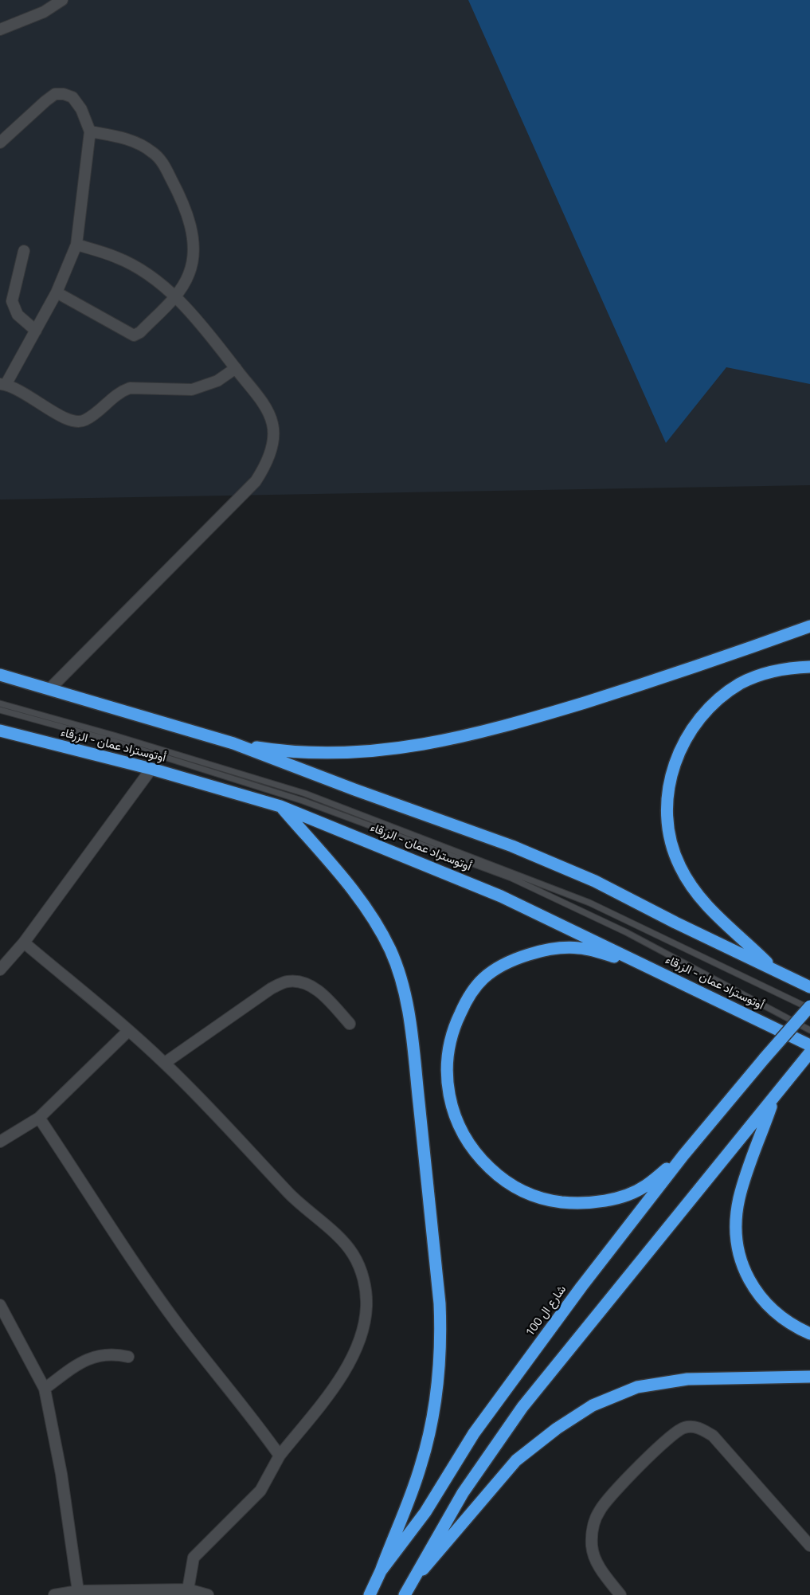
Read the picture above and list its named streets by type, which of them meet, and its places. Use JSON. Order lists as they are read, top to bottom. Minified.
{"streets":{"highway":["أوتوستراد عمان - الزرقاء","شارع ال 100"]}}
